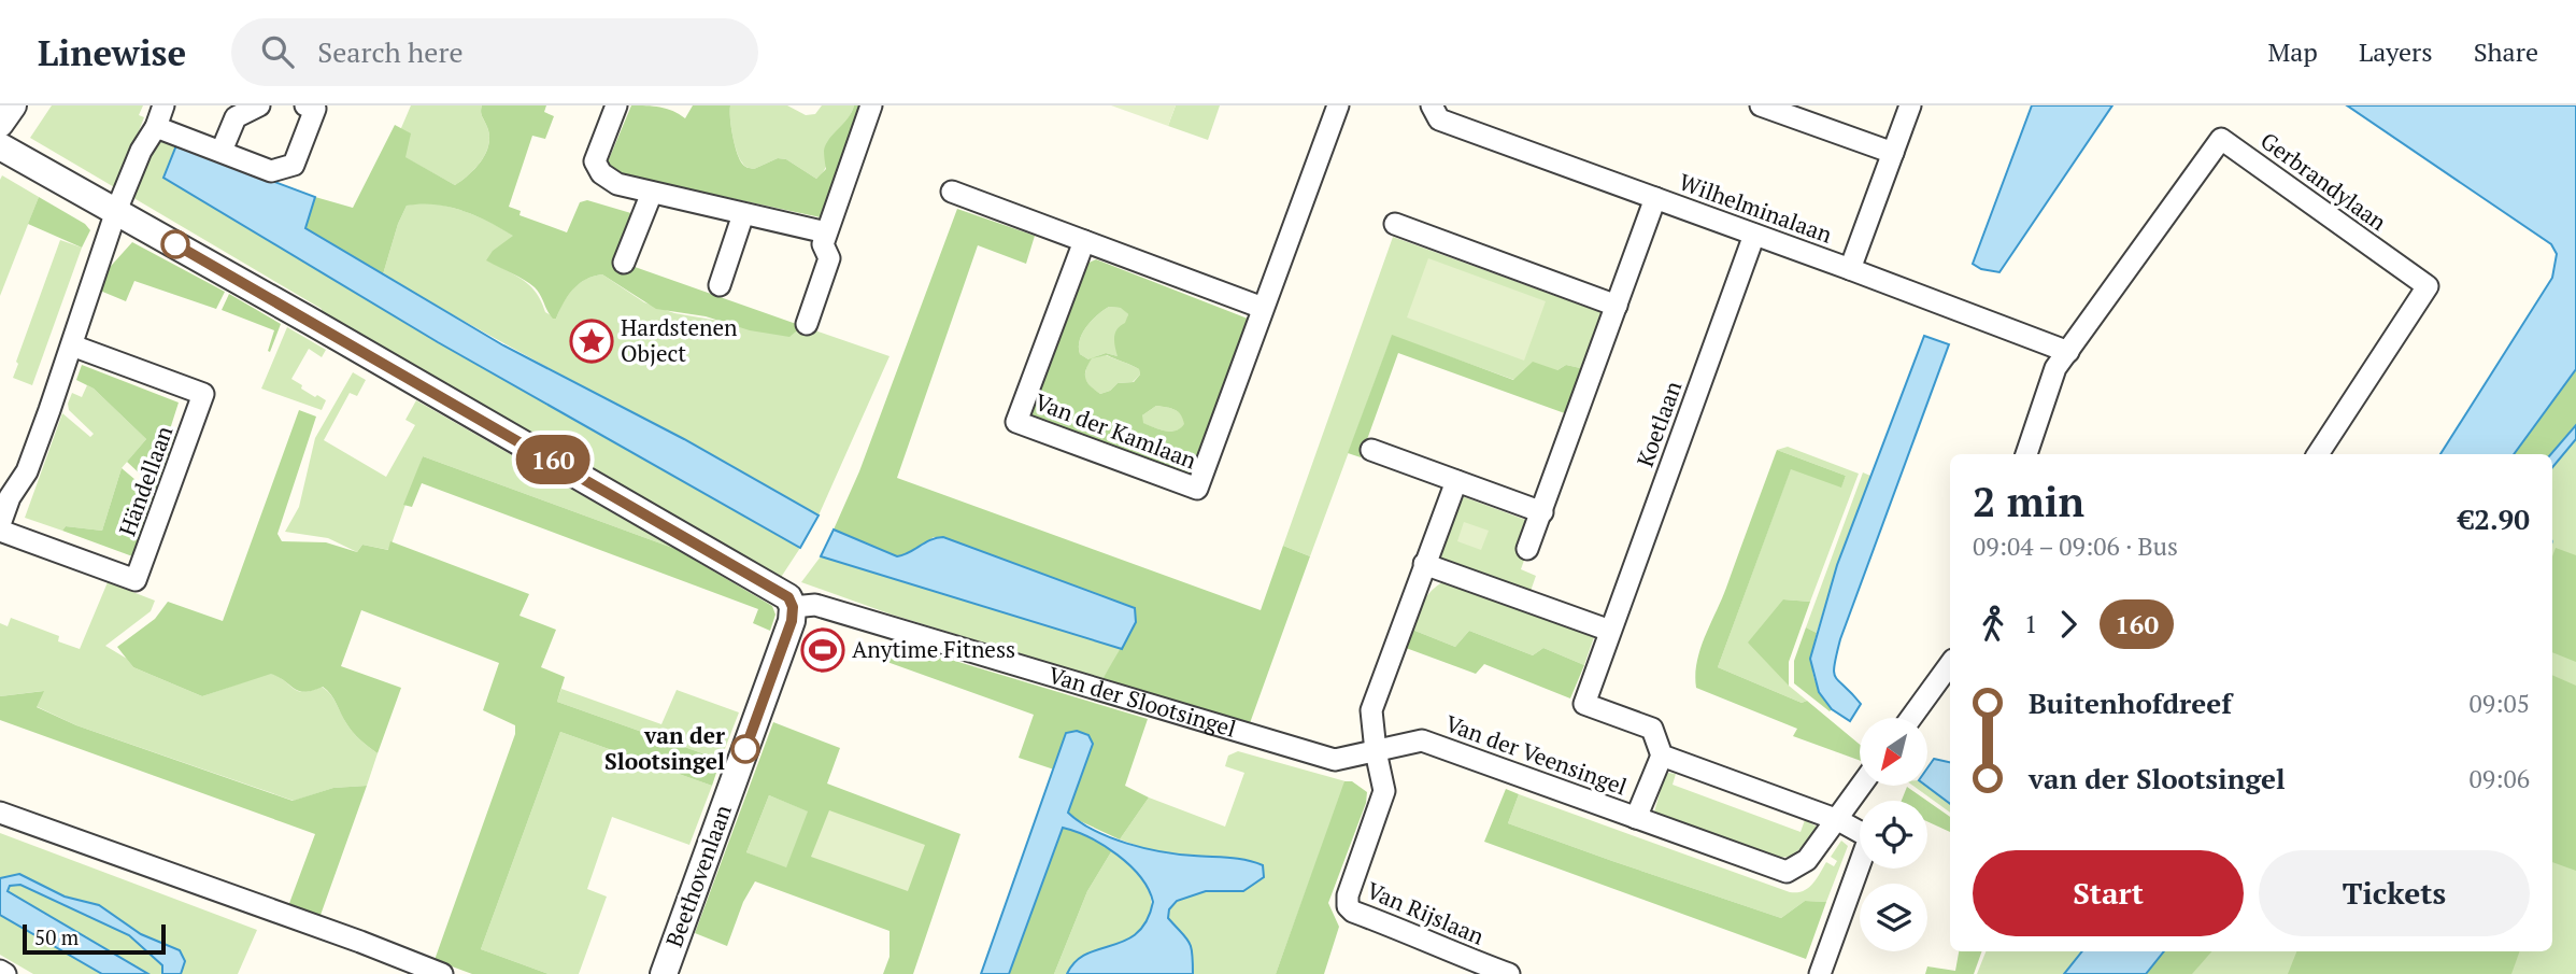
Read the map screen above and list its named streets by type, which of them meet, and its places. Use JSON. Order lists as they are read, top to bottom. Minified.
{"streets":{"street":["Gerbrandylaan","Wilhelminalaan","Koetlaan","Van der Kamlaan","Händellaan","Van der Slootsingel","Van der Veensingel","Beethovenlaan","Van Rijslaan"]},"crossings":[["Gerbrandylaan","Wilhelminalaan"],["Wilhelminalaan","Koetlaan"],["Koetlaan","Van der Veensingel"],["Van der Slootsingel","Van der Veensingel"],["Van der Slootsingel","Beethovenlaan"],["Van der Slootsingel","Van Rijslaan"],["Van der Veensingel","Van Rijslaan"]],"places":{"place":["Hardstenen Object"],"sports":["Anytime Fitness"],"other":["van der Slootsingel"]},"lines":["bus line 160"],"scale_bar":"50 m","north":"bottom left","page":{"header":"Linewise","search":"Search here","nav":["Map","Layers","Share"],"on_map":"160","heading":["2 min","09:04 – 09:06 · Bus","€2.90"],"legs":["1","160"],"list":[{"name":"Buitenhofdreef","value":"09:05"},{"name":"van der Slootsingel","value":"09:06"}],"buttons":["Start","Tickets"],"scale":"50 m"}}
